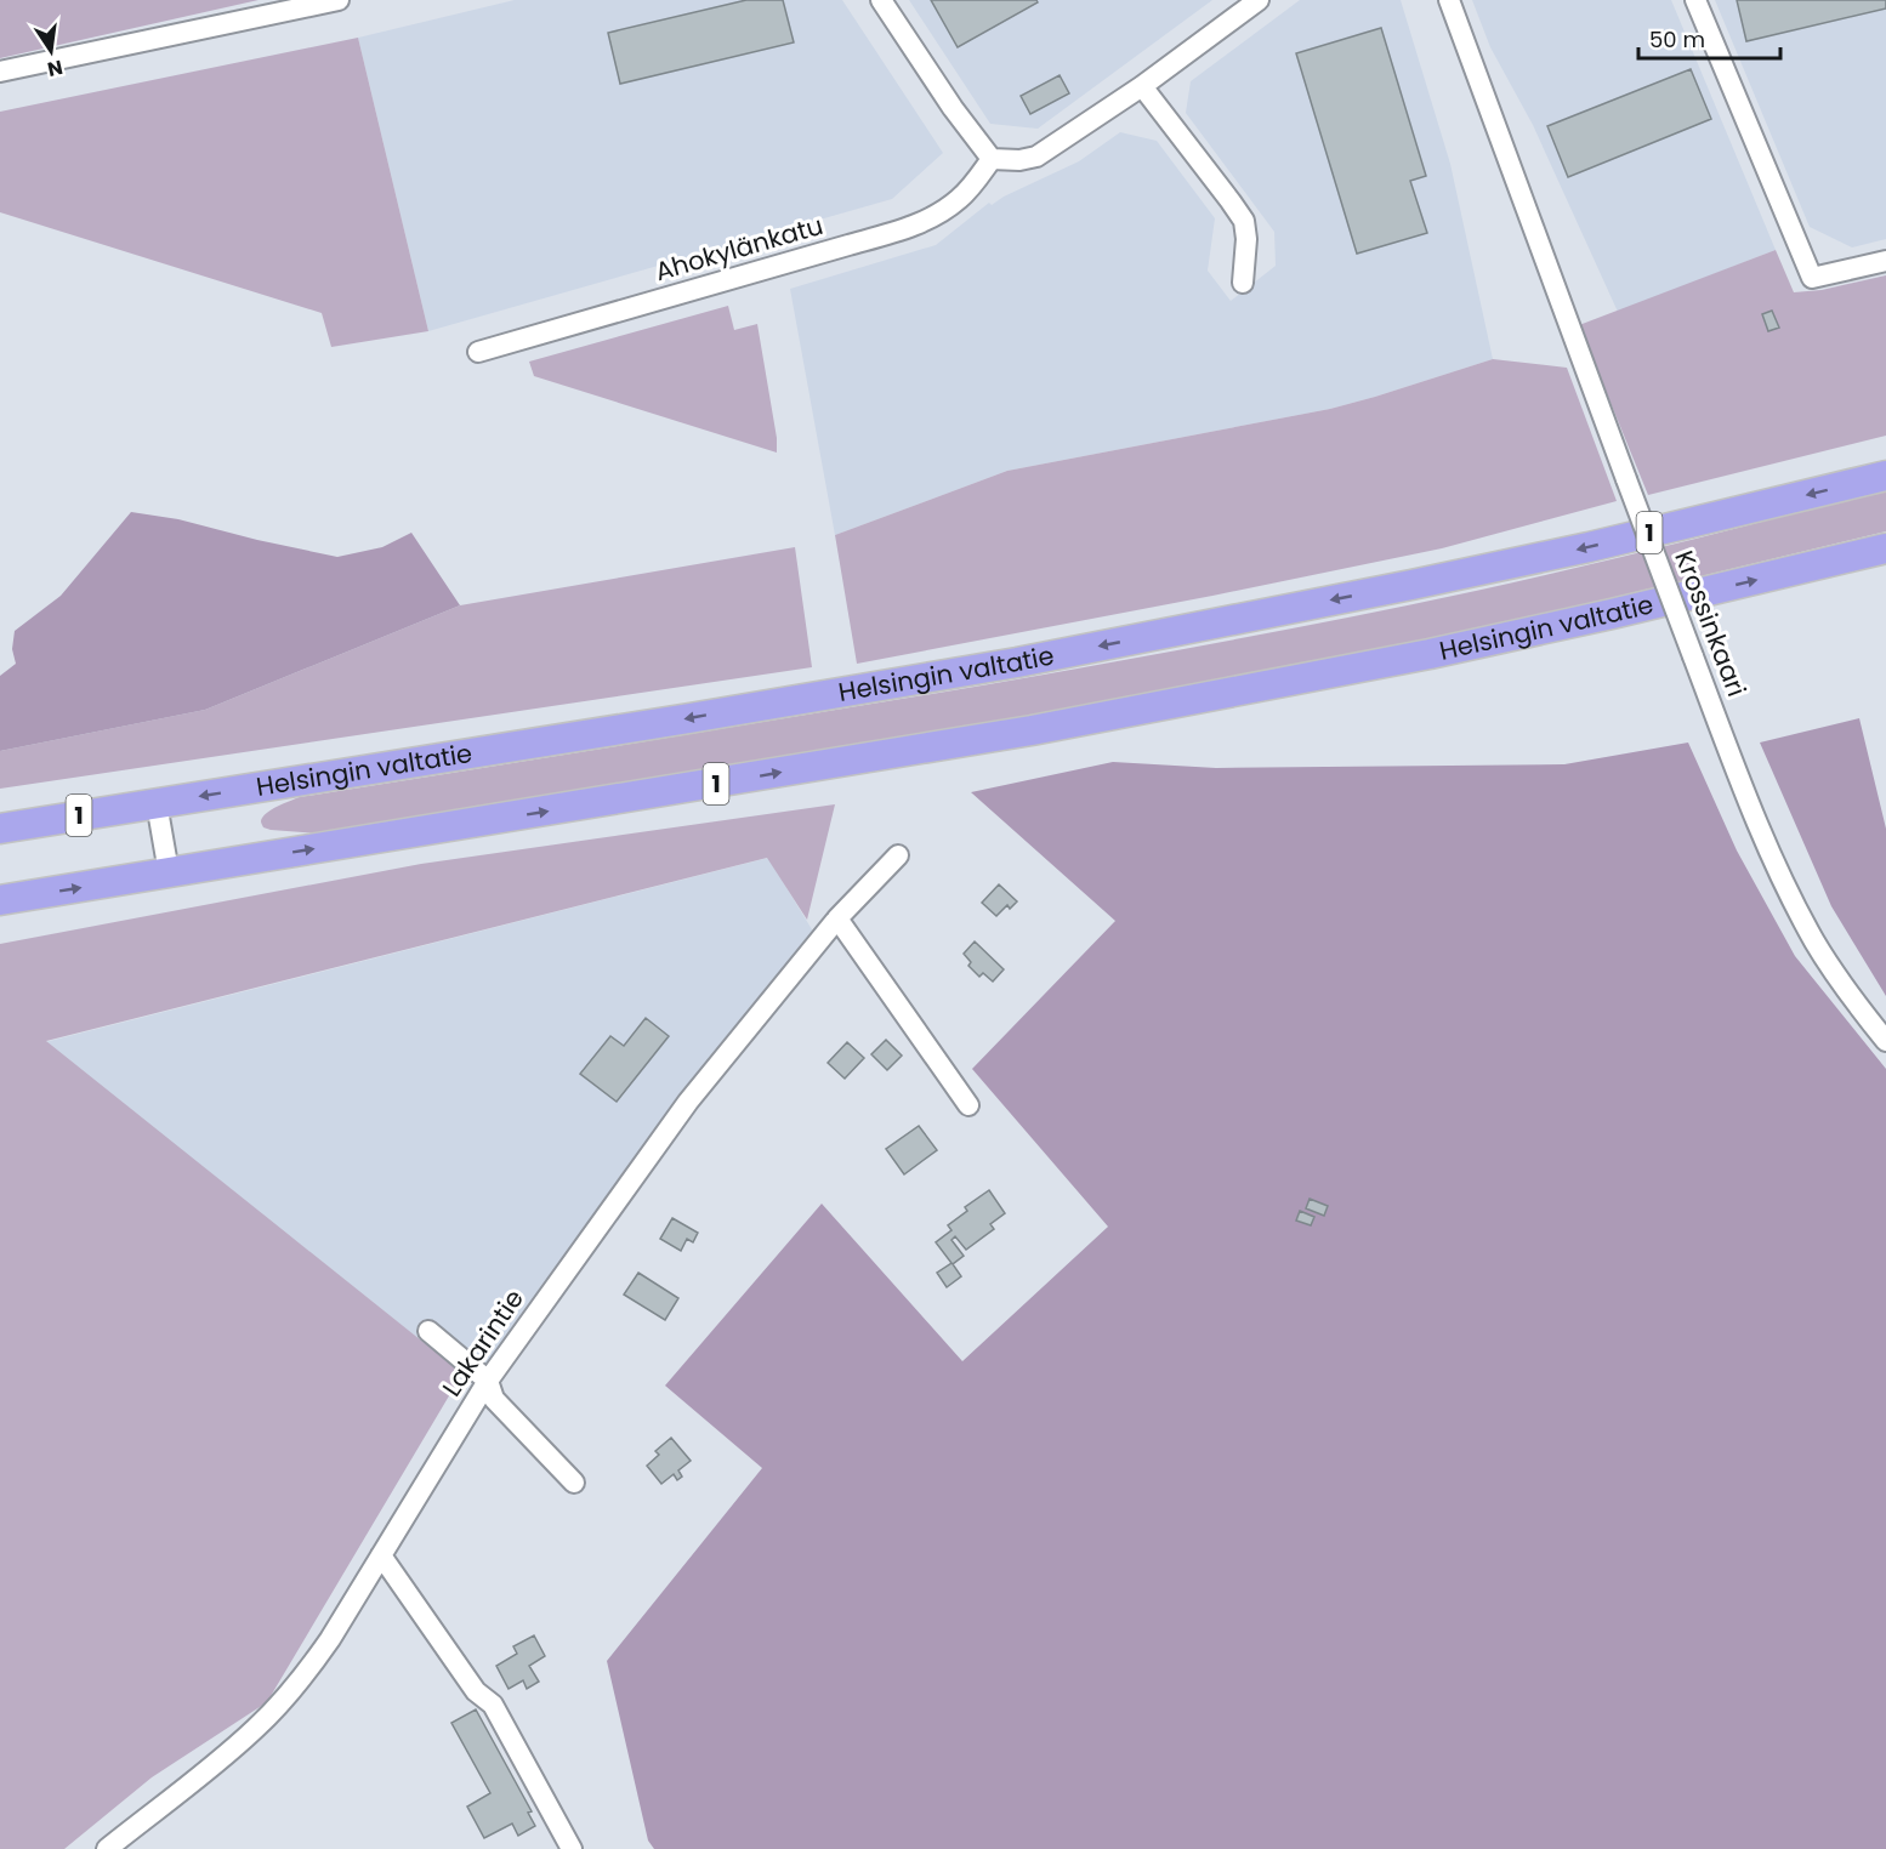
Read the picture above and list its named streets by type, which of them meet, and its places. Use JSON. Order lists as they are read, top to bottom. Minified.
{"streets":{"highway":["1","Helsingin valtatie"],"street":["Ahokylänkatu","Krossinkaari","Lakarintie"]},"scale_bar":"50 m","north":"bottom"}
